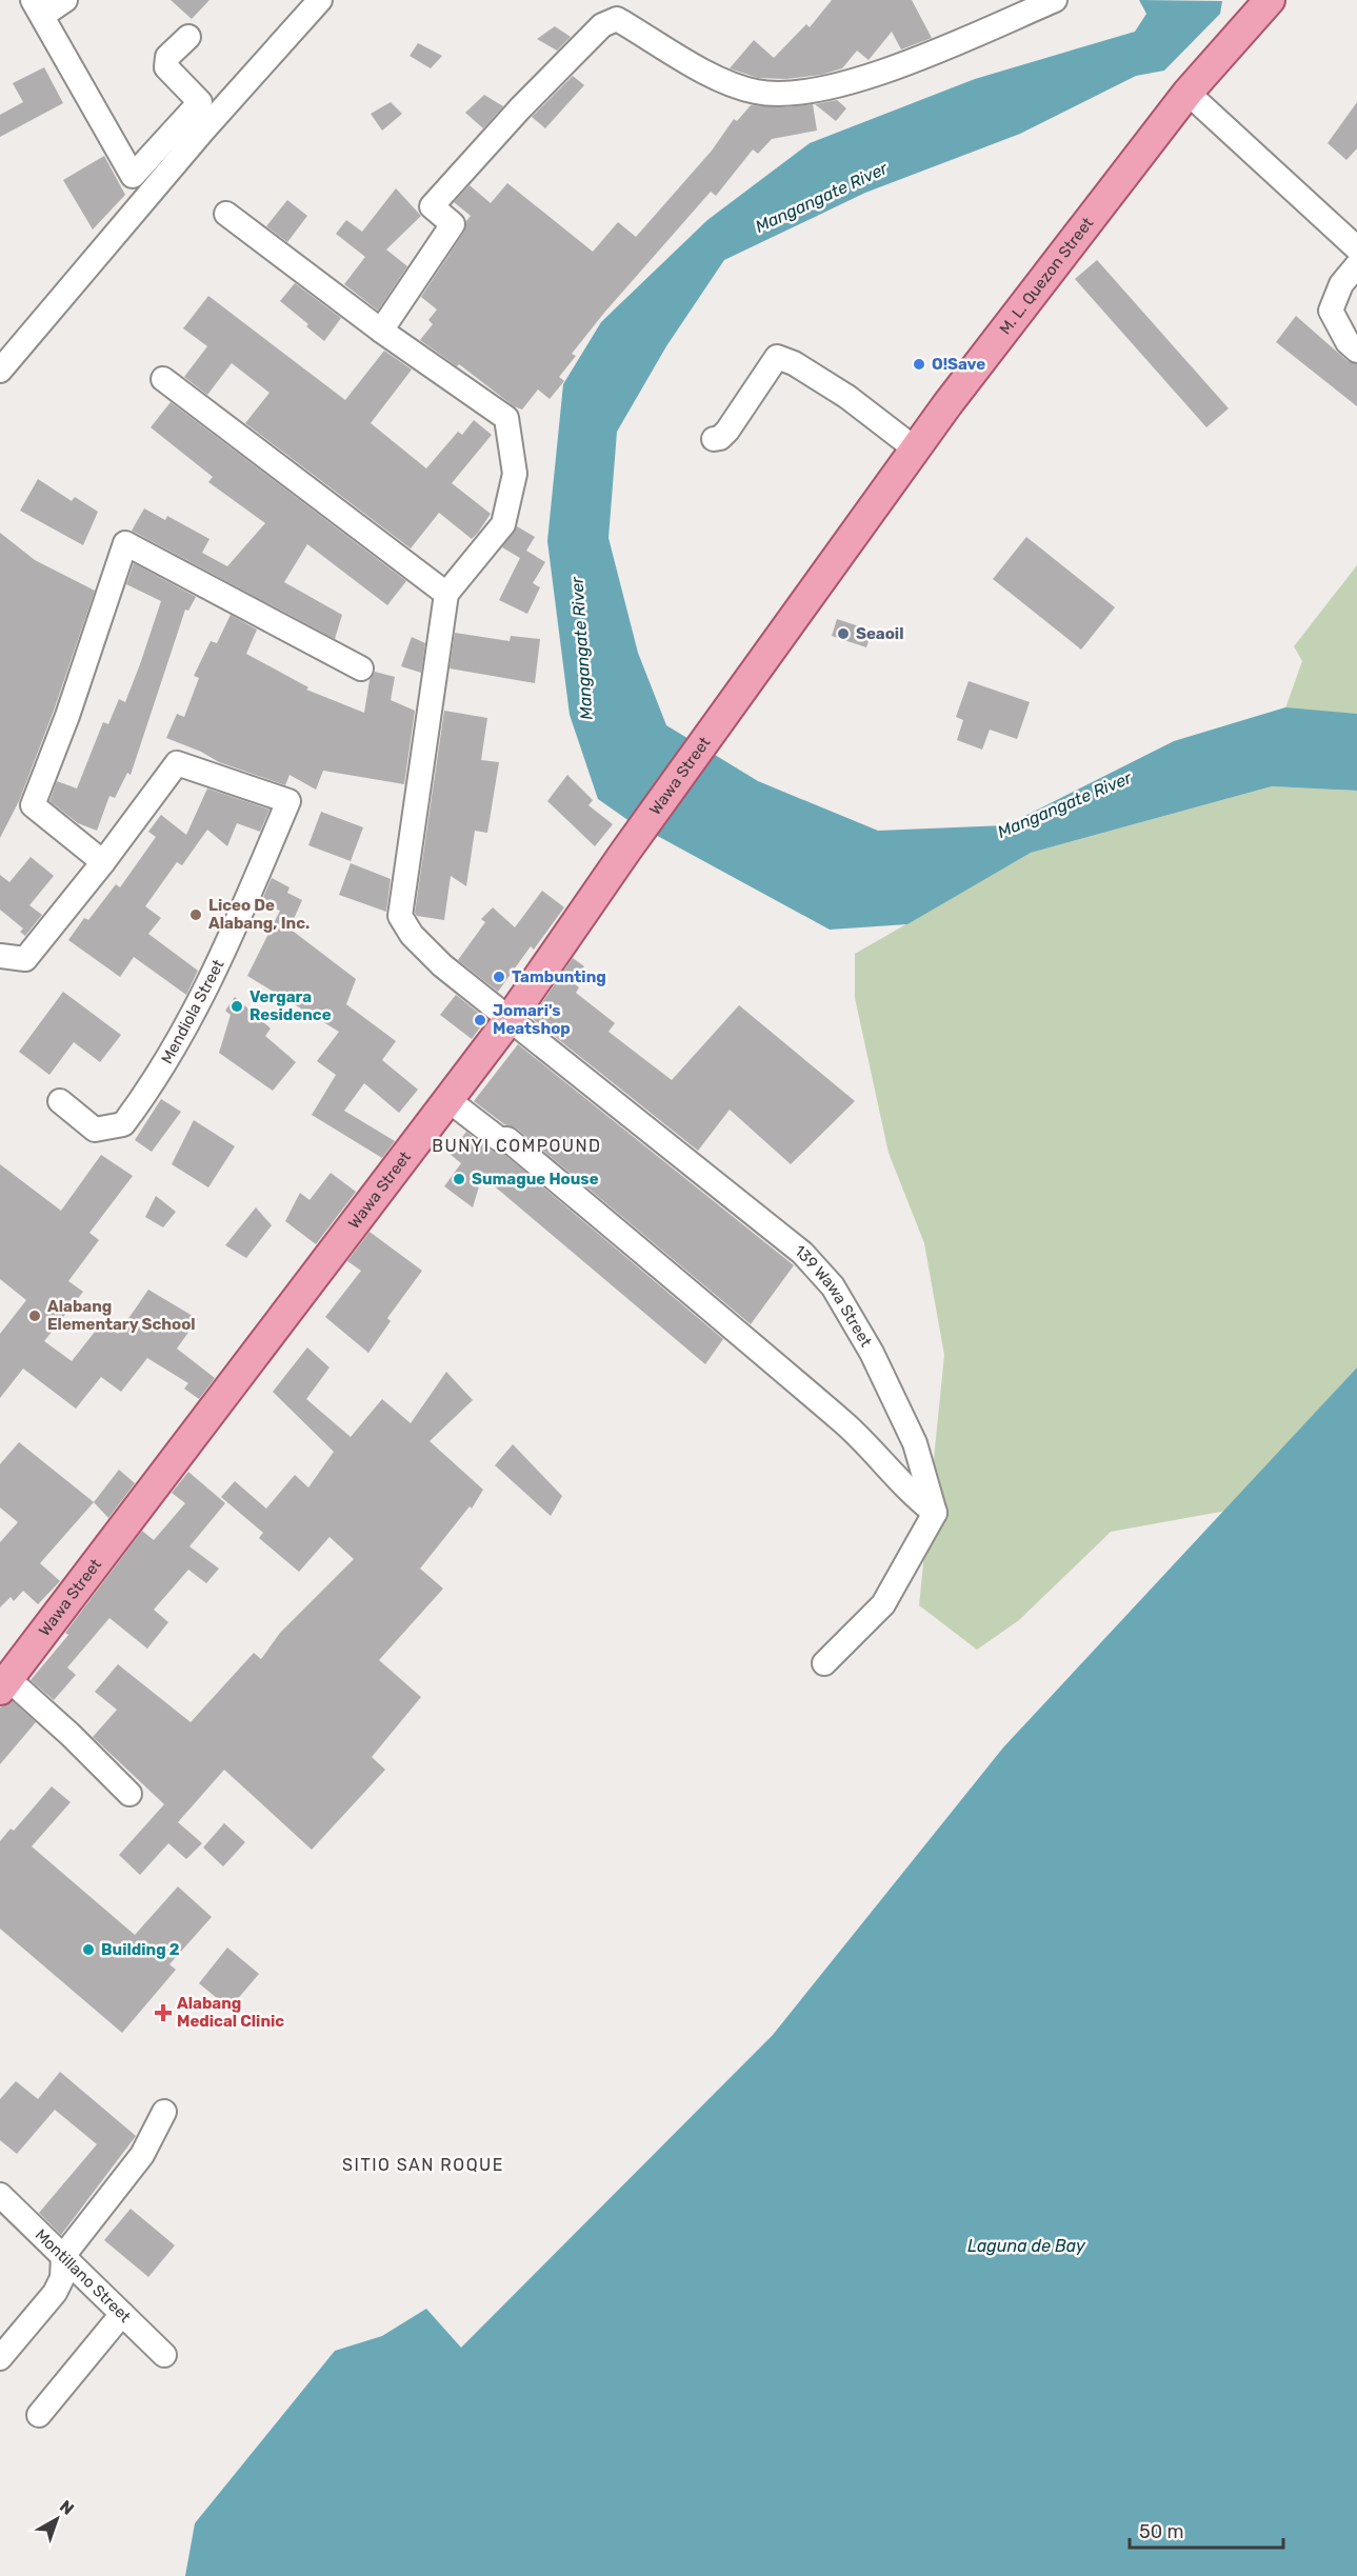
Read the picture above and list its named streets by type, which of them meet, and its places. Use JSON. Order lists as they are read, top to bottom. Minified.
{"streets":{"main road":["M. L. Quezon Street","Wawa Street"],"street":["Mendiola Street","139 Wawa Street","Montillano Street"]},"crossings":[["M. L. Quezon Street","Wawa Street"],["Wawa Street","139 Wawa Street"]],"districts":["BUNYI COMPOUND","SITIO SAN ROQUE"],"water":["Mangangate River","Laguna de Bay"],"places":{"other":["O!Save","Seaoil","Liceo De Alabang, Inc.","Tambunting","Vergara Residence","Jomari's Meatshop","Sumague House","Alabang Elementary School","Building 2"],"health":["Alabang Medical Clinic"]},"scale_bar":"50 m","north":"top right"}
